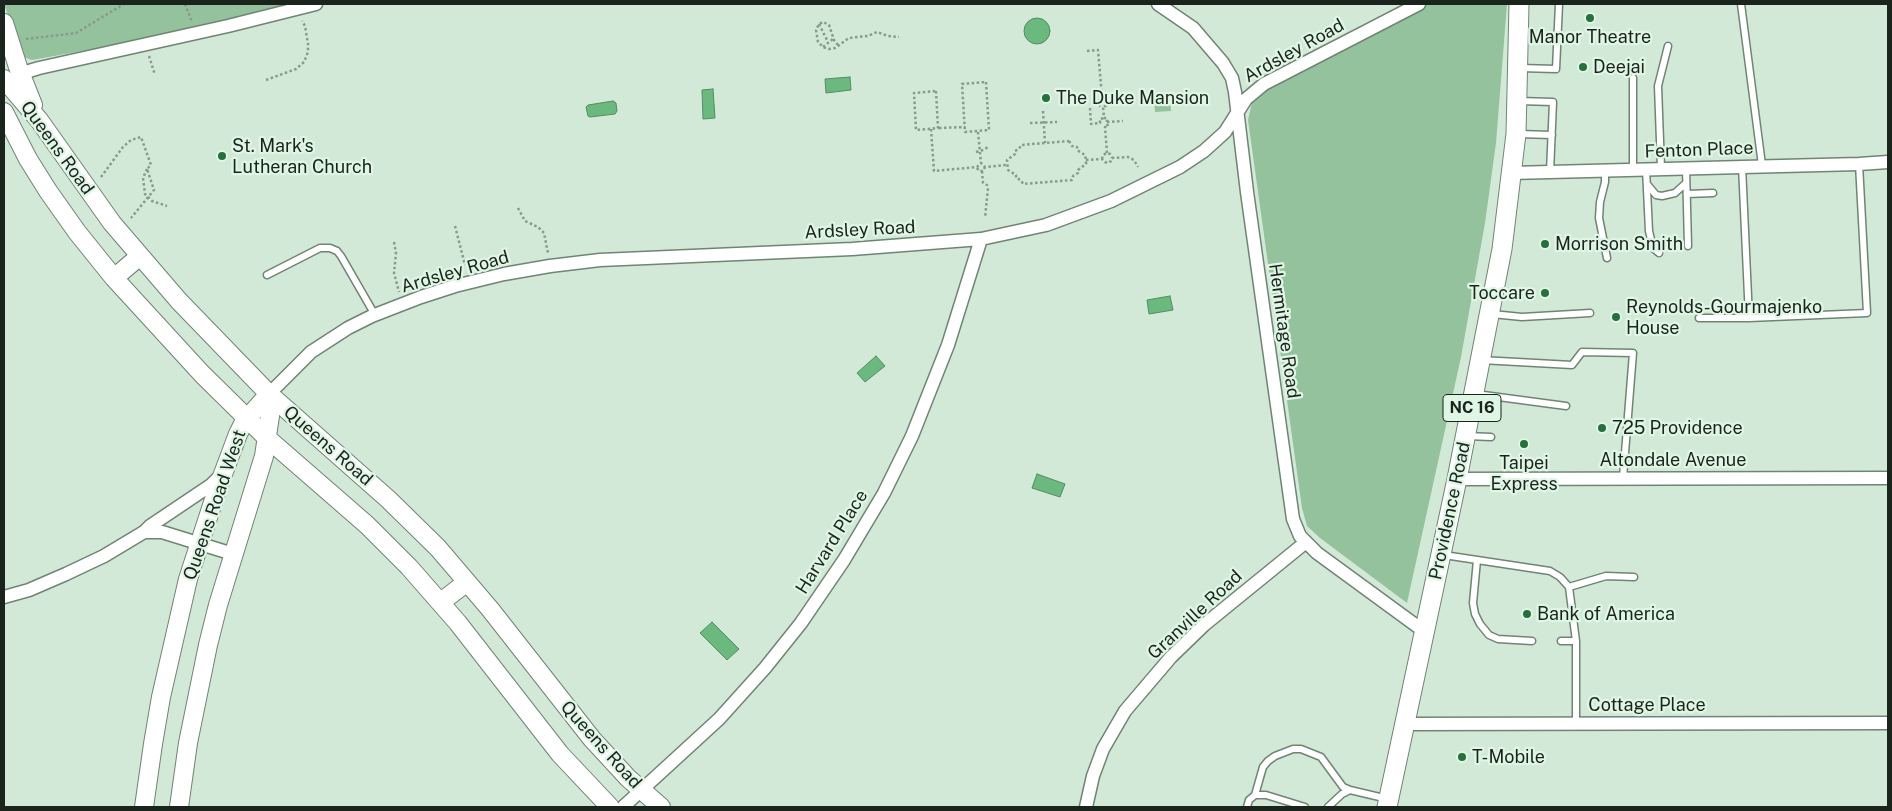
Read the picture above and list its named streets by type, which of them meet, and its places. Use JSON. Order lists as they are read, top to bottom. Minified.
{"streets":{"main road":["Queens Road","NC 16","Queens Road West","Providence Road"],"street":["Ardsley Road","Fenton Place","Hermitage Road","Altondale Avenue","Harvard Place","Granville Road","Cottage Place"]},"crossings":[["Ardsley Road","Queens Road"],["Ardsley Road","Hermitage Road"],["Ardsley Road","Queens Road West"],["Ardsley Road","Harvard Place"],["Queens Road","Queens Road West"],["Queens Road","Harvard Place"],["Fenton Place","Providence Road"],["Hermitage Road","Providence Road"],["Hermitage Road","Granville Road"],["Altondale Avenue","Providence Road"],["Providence Road","Cottage Place"]],"places":["Manor Theatre","Deejai","The Duke Mansion","St. Mark's Lutheran Church","Morrison Smith","Toccare","Reynolds-Gourmajenko House","725 Providence","Taipei Express","Bank of America","T-Mobile"]}
